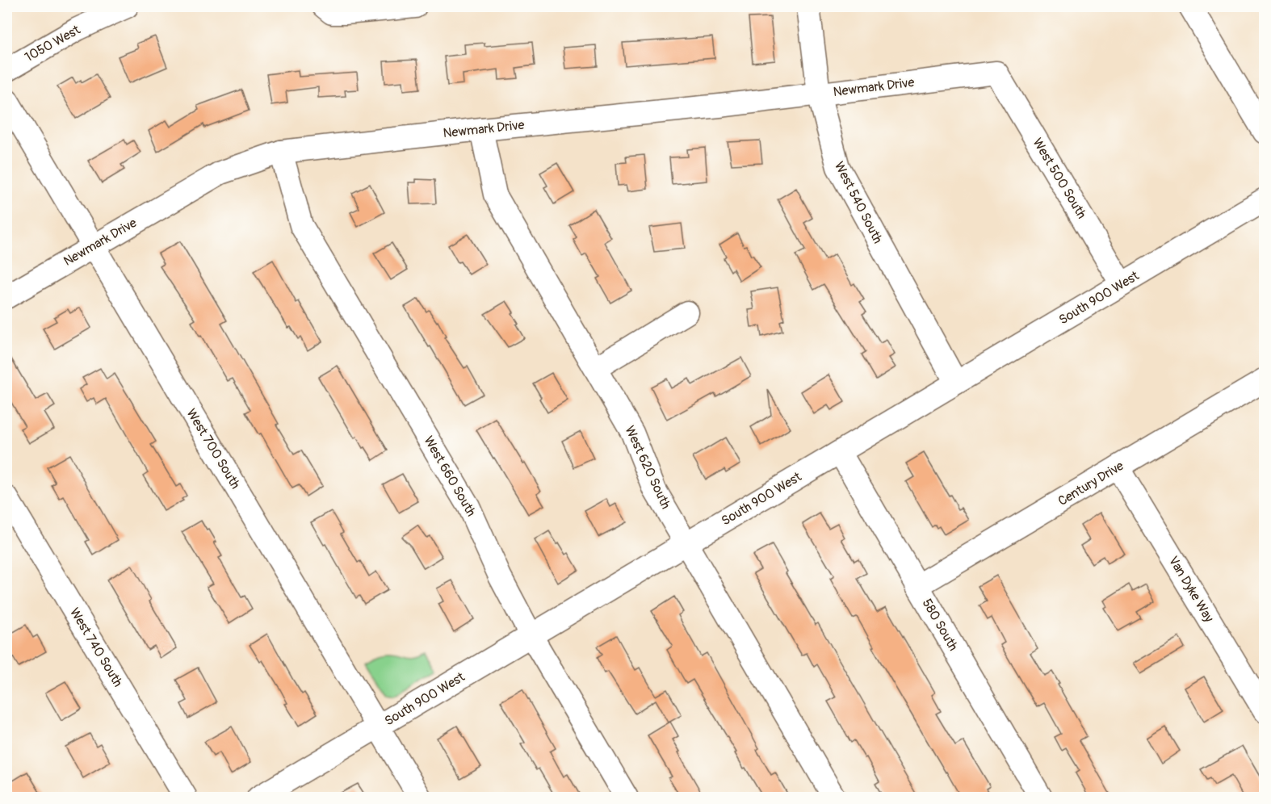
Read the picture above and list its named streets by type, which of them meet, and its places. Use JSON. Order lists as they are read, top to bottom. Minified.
{"streets":{"street":["1050 West","Newmark Drive","West 500 South","West 540 South","South 900 West","West 700 South","West 620 South","West 660 South","Century Drive","Van Dyke Way","580 South","West 740 South"]},"crossings":[["Newmark Drive","West 500 South"],["Newmark Drive","West 540 South"],["Newmark Drive","West 700 South"],["Newmark Drive","West 620 South"],["Newmark Drive","West 660 South"],["West 500 South","South 900 West"],["West 540 South","South 900 West"],["South 900 West","West 700 South"],["South 900 West","West 620 South"],["South 900 West","West 660 South"],["South 900 West","580 South"],["Century Drive","Van Dyke Way"],["Century Drive","580 South"]]}
